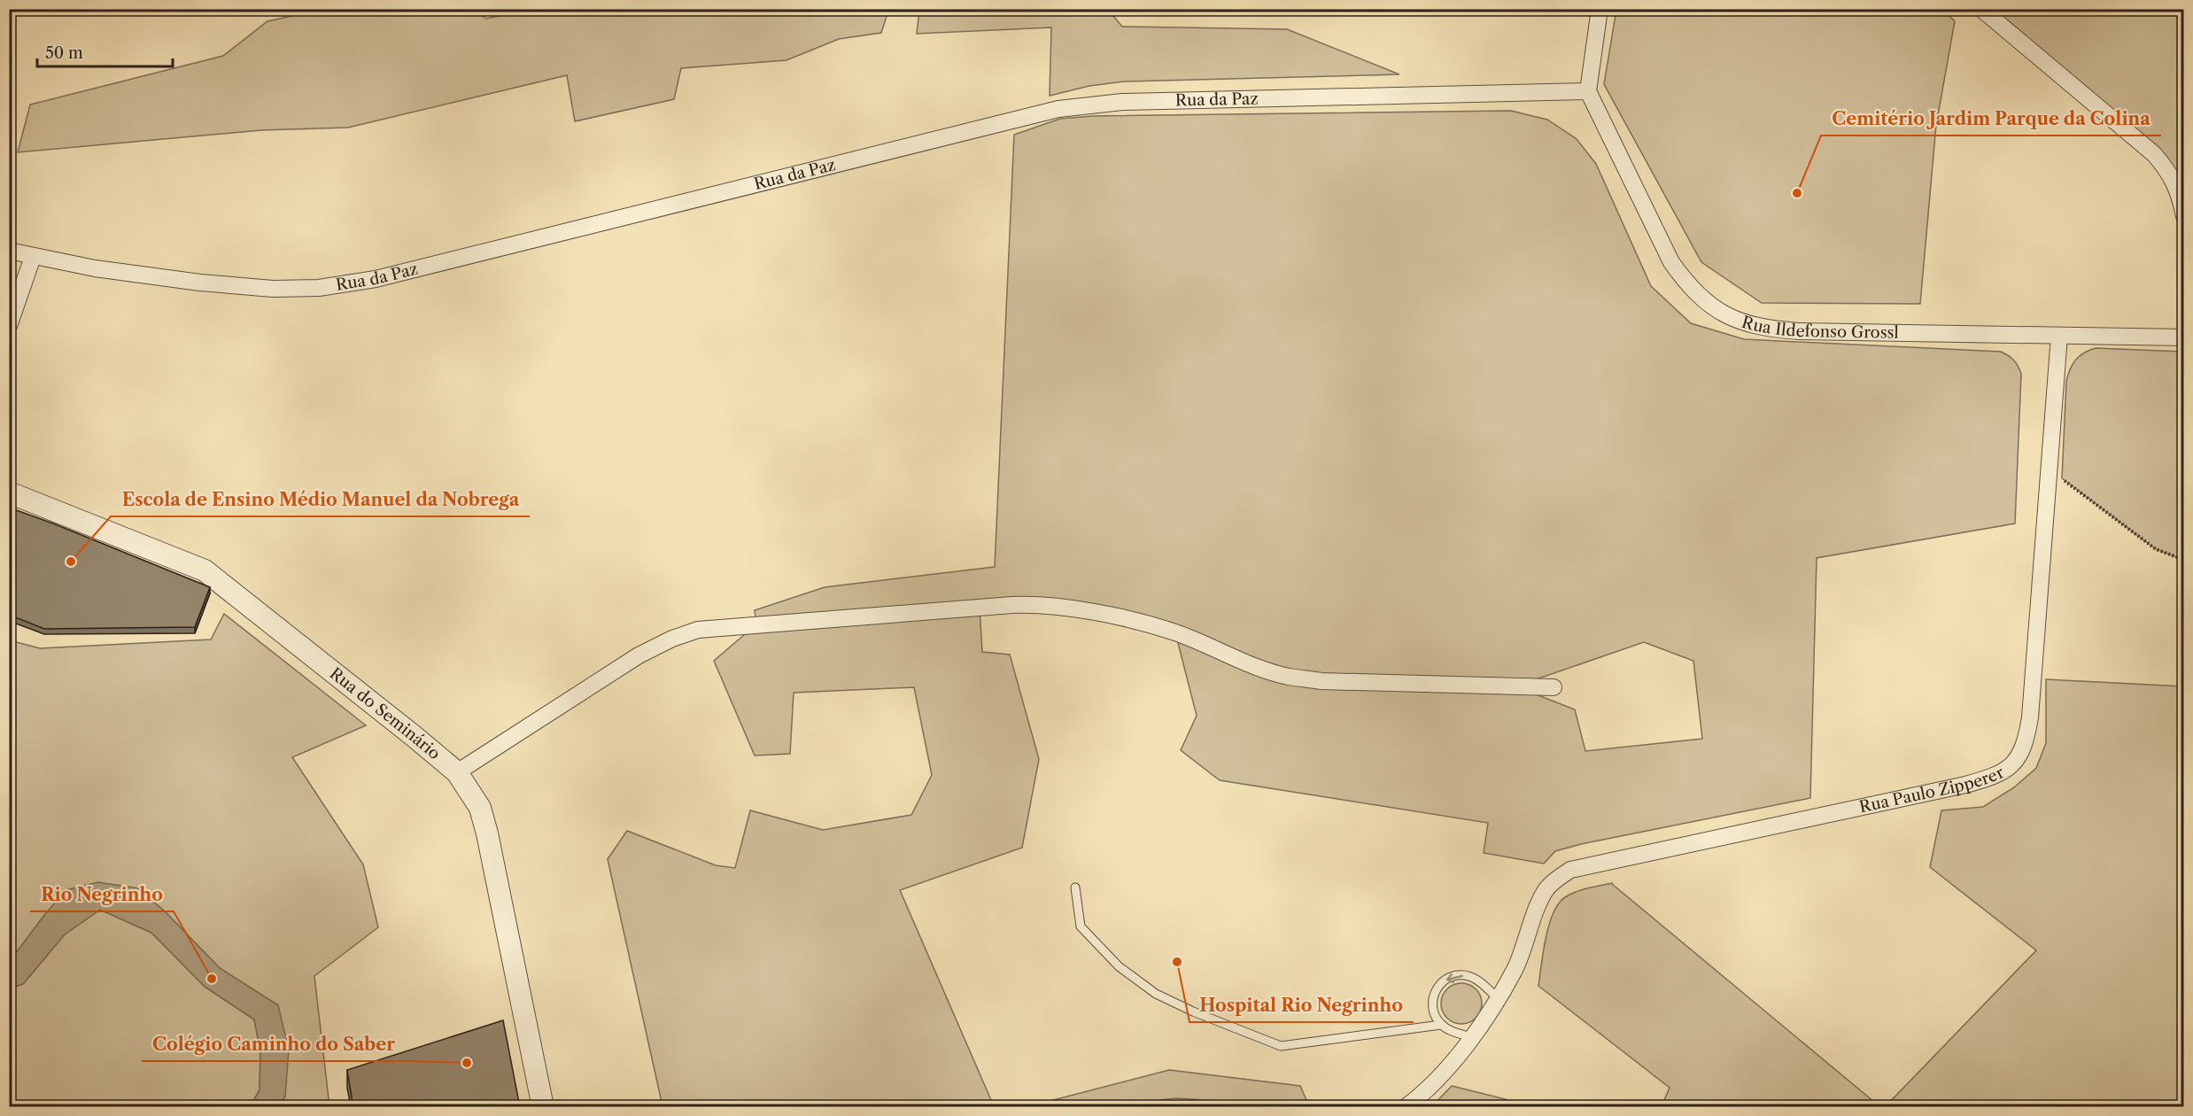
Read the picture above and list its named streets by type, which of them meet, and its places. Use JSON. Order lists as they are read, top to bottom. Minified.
{"streets":{"street":["Rua da Paz","Rua Ildefonso Grossl","Rua do Seminário","Rua Paulo Zipperer"]},"crossings":[["Rua da Paz","Rua Ildefonso Grossl"],["Rua Ildefonso Grossl","Rua Paulo Zipperer"]],"places":["Cemitério Jardim Parque da Colina","Escola de Ensino Médio Manuel da Nobrega","Hospital Rio Negrinho","Rio Negrinho","Colégio Caminho do Saber"],"scale_bar":"50 m"}
